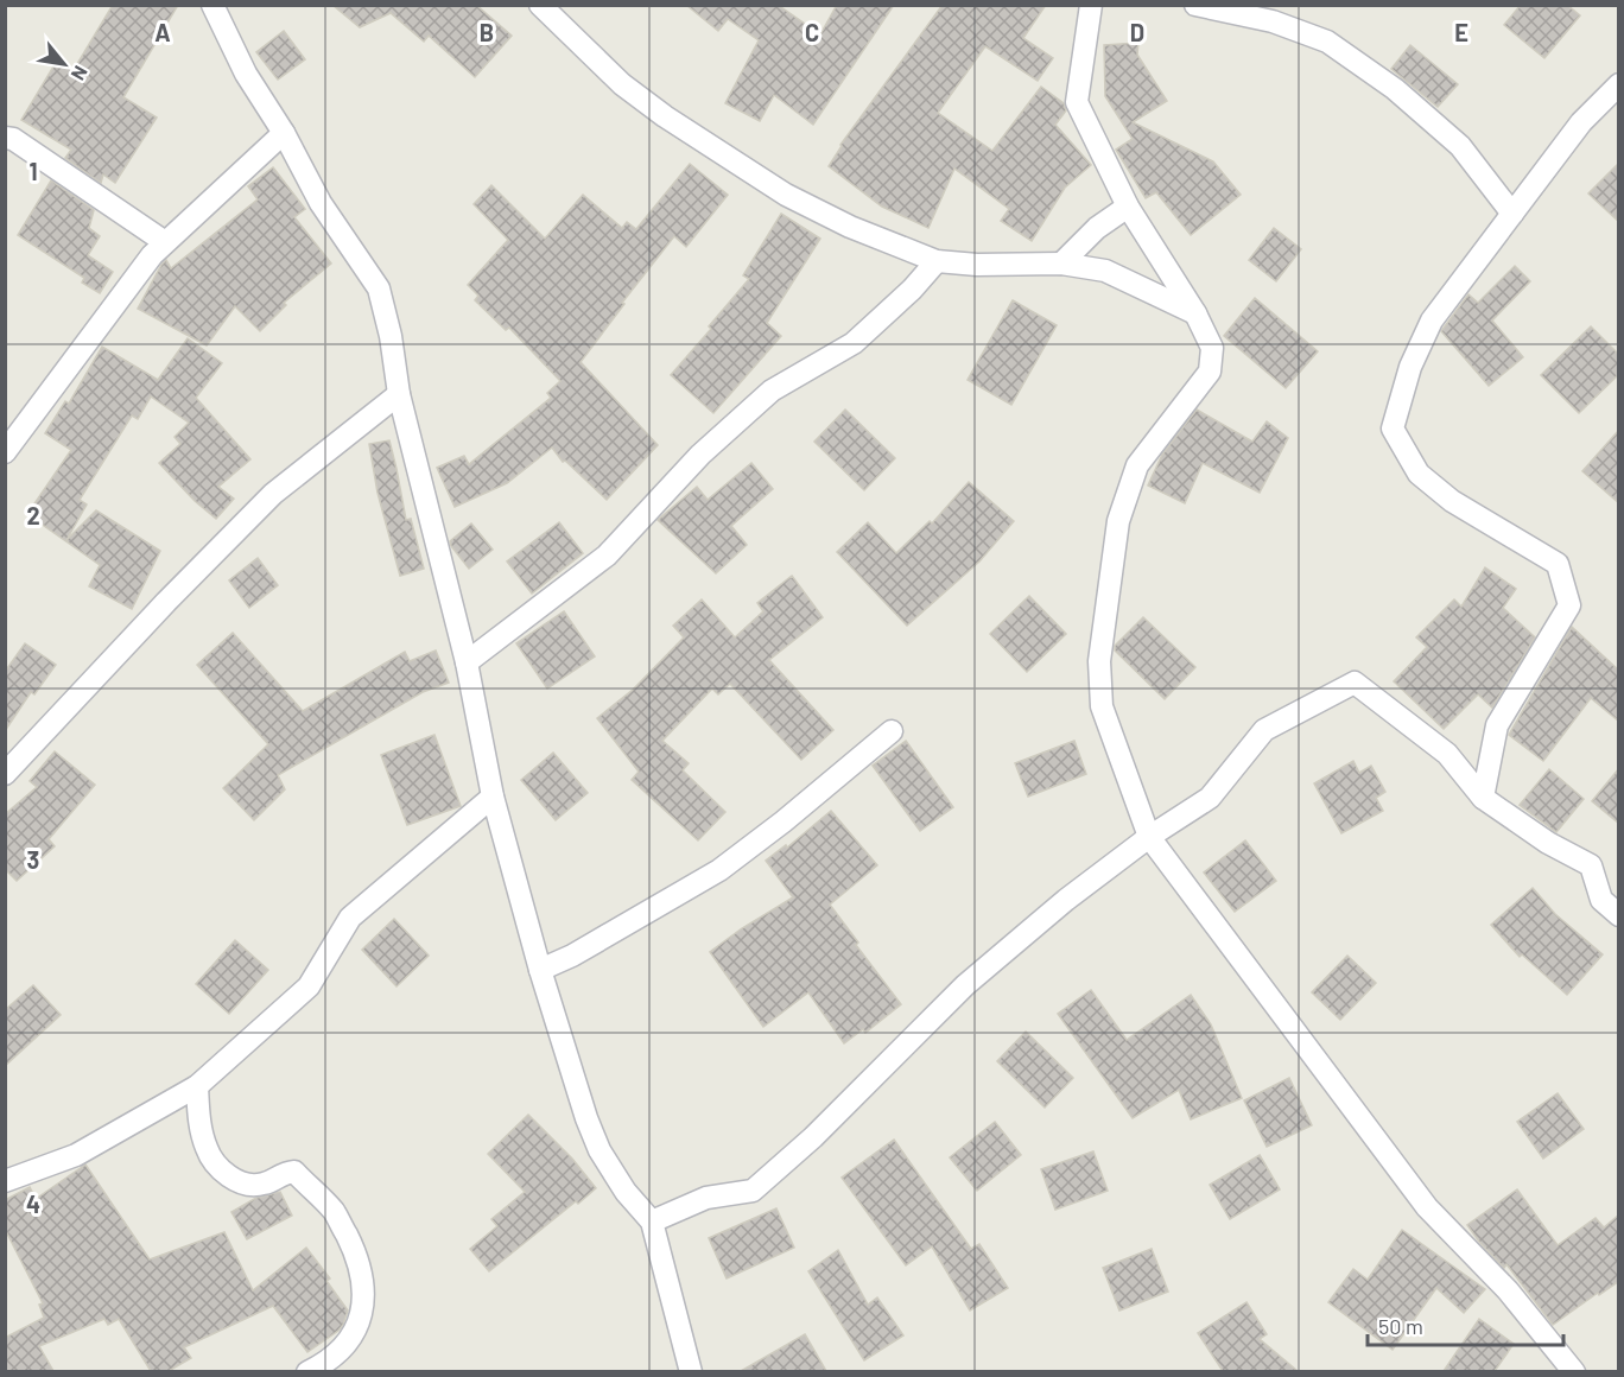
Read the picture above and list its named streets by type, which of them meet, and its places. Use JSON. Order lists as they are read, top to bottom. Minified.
{"scale_bar":"50 m","north":"bottom right","grid":{"columns":["A","B","C","D","E"],"rows":["1","2","3","4"]}}
